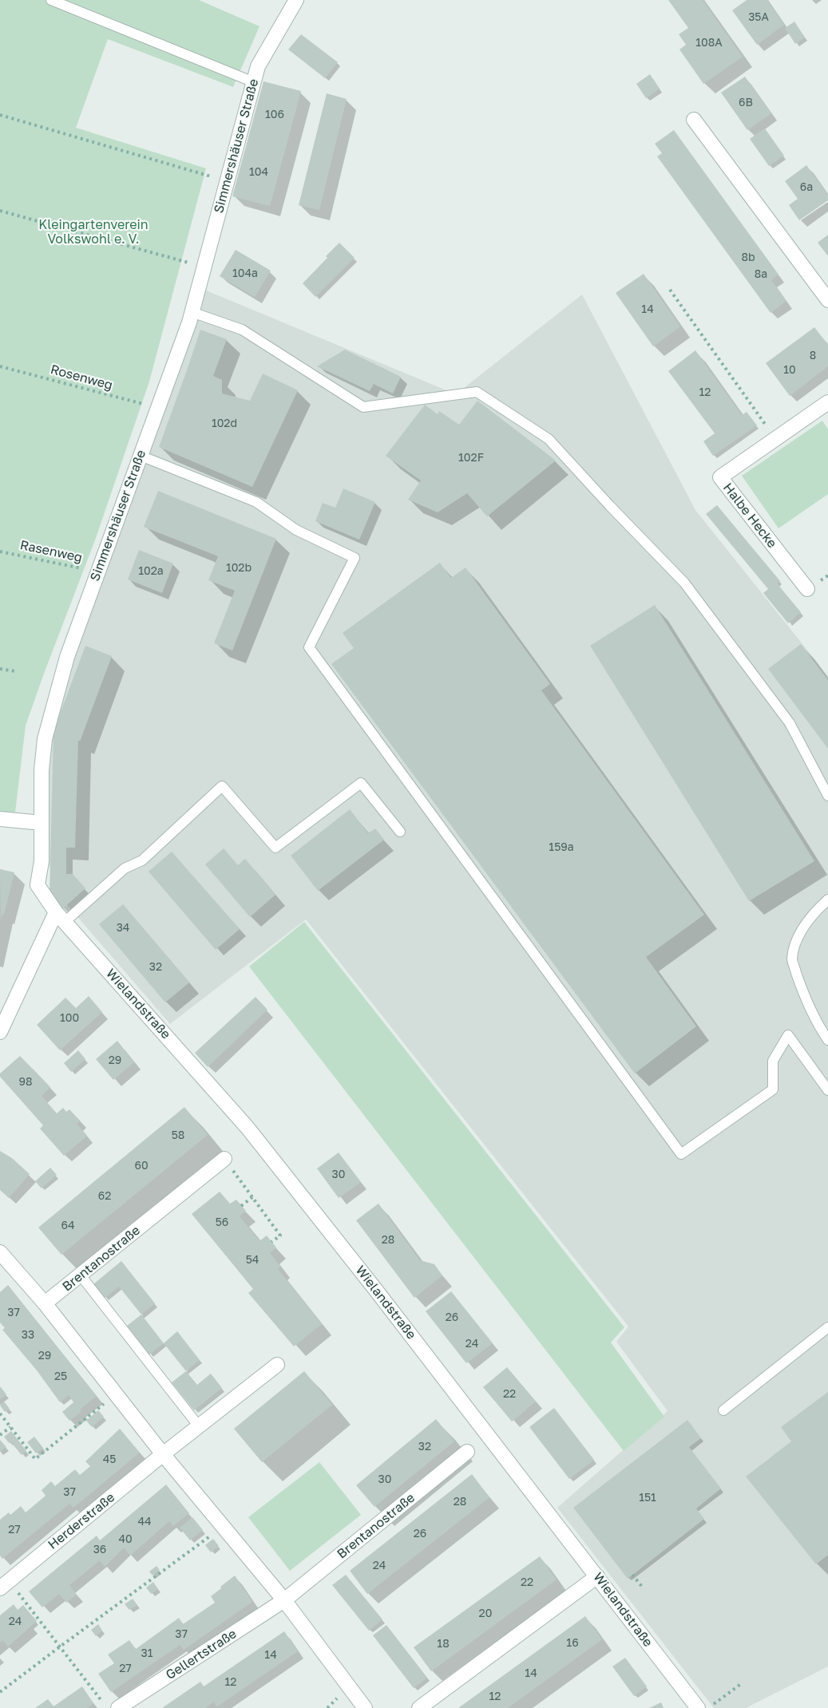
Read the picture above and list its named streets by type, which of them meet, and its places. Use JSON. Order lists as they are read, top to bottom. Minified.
{"streets":{"street":["Simmershäuser Straße","Halbe Hecke","Wielandstraße","Brentanostraße","Herderstraße","Gellertstraße"],"path":["Rosenweg","Rasenweg"]},"crossings":[["Simmershäuser Straße","Rosenweg"],["Simmershäuser Straße","Rasenweg"],["Simmershäuser Straße","Wielandstraße"],["Brentanostraße","Gellertstraße"]],"parks":["Kleingartenverein Volkswohl e. V."],"house_numbers":["35A","108A","6B","106","104","6a","8b","104a","8a","14","8","10","12","102d","102F","102b","102a","159a","34","32","100","29","98","58","60","30","62","56","64","28","54","37","26","33","24","29","25","22","32","45","30","37","151","28","44","27","26","40","36","24","22","20","24","37","16","18","31","14","27","14","12","12"]}
